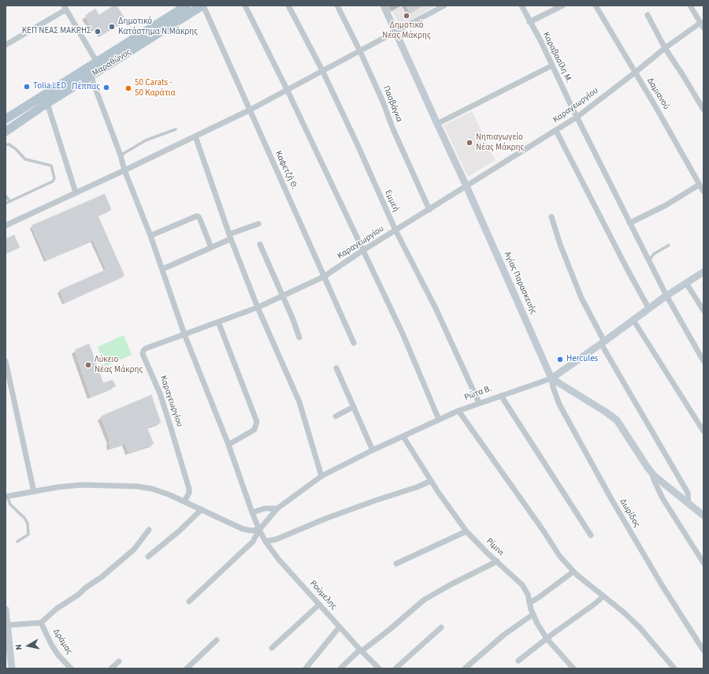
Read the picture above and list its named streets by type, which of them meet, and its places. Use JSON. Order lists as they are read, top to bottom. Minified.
{"streets":{"main road":["Μαραθώνος"],"street":["Καραβασίλη Μ.","Δαμιανού","Πασβάγκα","Καραγεωργίου","Καφετζή Θ.","Εμμεή","Αγίας Παρασκευής","Ρώτα Β.","Δωρίδος","Ρίμινι","Ρούμελης","Δράμας"]},"crossings":[["Καραβασίλη Μ.","Καραγεωργίου"],["Καραβασίλη Μ.","Ρώτα Β."],["Μαραθώνος","Καφετζή Θ."],["Μαραθώνος","Ρούμελης"],["Δαμιανού","Καραγεωργίου"],["Πασβάγκα","Καραγεωργίου"],["Καραγεωργίου","Καφετζή Θ."],["Καραγεωργίου","Εμμεή"],["Καραγεωργίου","Αγίας Παρασκευής"],["Καραγεωργίου","Ρούμελης"],["Εμμεή","Ρώτα Β."],["Αγίας Παρασκευής","Ρώτα Β."],["Αγίας Παρασκευής","Δωρίδος"],["Ρώτα Β.","Δωρίδος"],["Ρώτα Β.","Ρίμινι"],["Ρώτα Β.","Ρούμελης"]],"places":["Δημοτικό Νέας Μάκρης","Δημοτικό Κατάστημα Ν.Μάκρης","ΚΕΠ ΝΕΑΣ ΜΑΚΡΗΣ","Tolia LED","Πέππας","50 Carats - 50 Καράτια","Νηπιαγωγείο Νέας Μάκρης","Hercules","Λύκειο Νέας Μάκρης"],"north":"left"}
